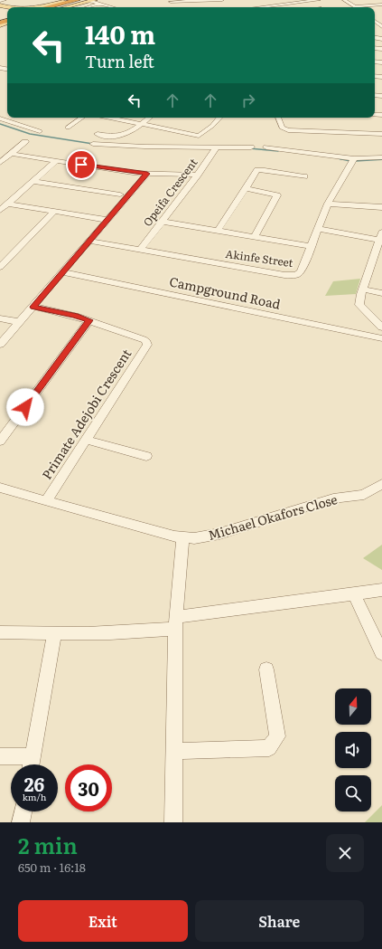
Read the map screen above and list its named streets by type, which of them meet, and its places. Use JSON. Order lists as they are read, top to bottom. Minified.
{"streets":{"street":["Opeifa Crescent","Akinfe Street","Campground Road","Primate Adejobi Crescent","Michael Okafors Close"]},"crossings":[["Opeifa Crescent","Akinfe Street"],["Primate Adejobi Crescent","Michael Okafors Close"]],"north":"top","page":{"turn":["140 m","Turn left"],"speed":"26 km/h","limit":"30","heading":["2 min","650 m · 16:18"],"buttons":["Exit","Share"]}}
